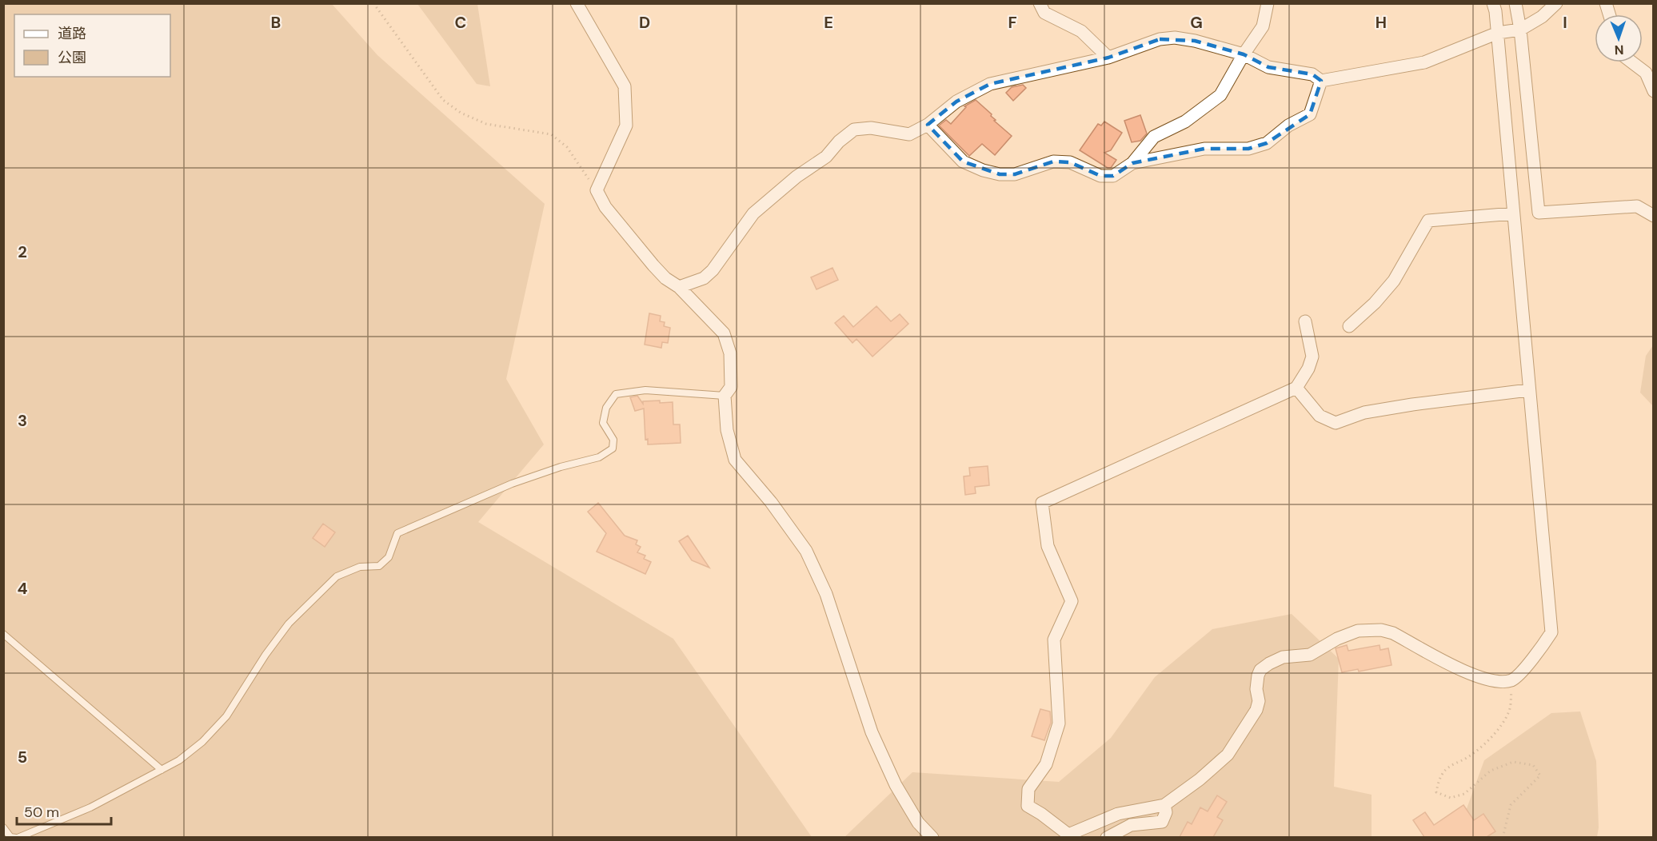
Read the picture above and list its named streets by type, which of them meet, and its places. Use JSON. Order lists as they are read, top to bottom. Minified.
{"legend":["道路","公園"],"scale_bar":"50 m","north":"bottom","grid":{"columns":["B","C","D","E","F","G","H","I"],"rows":["2","3","4","5"]}}
